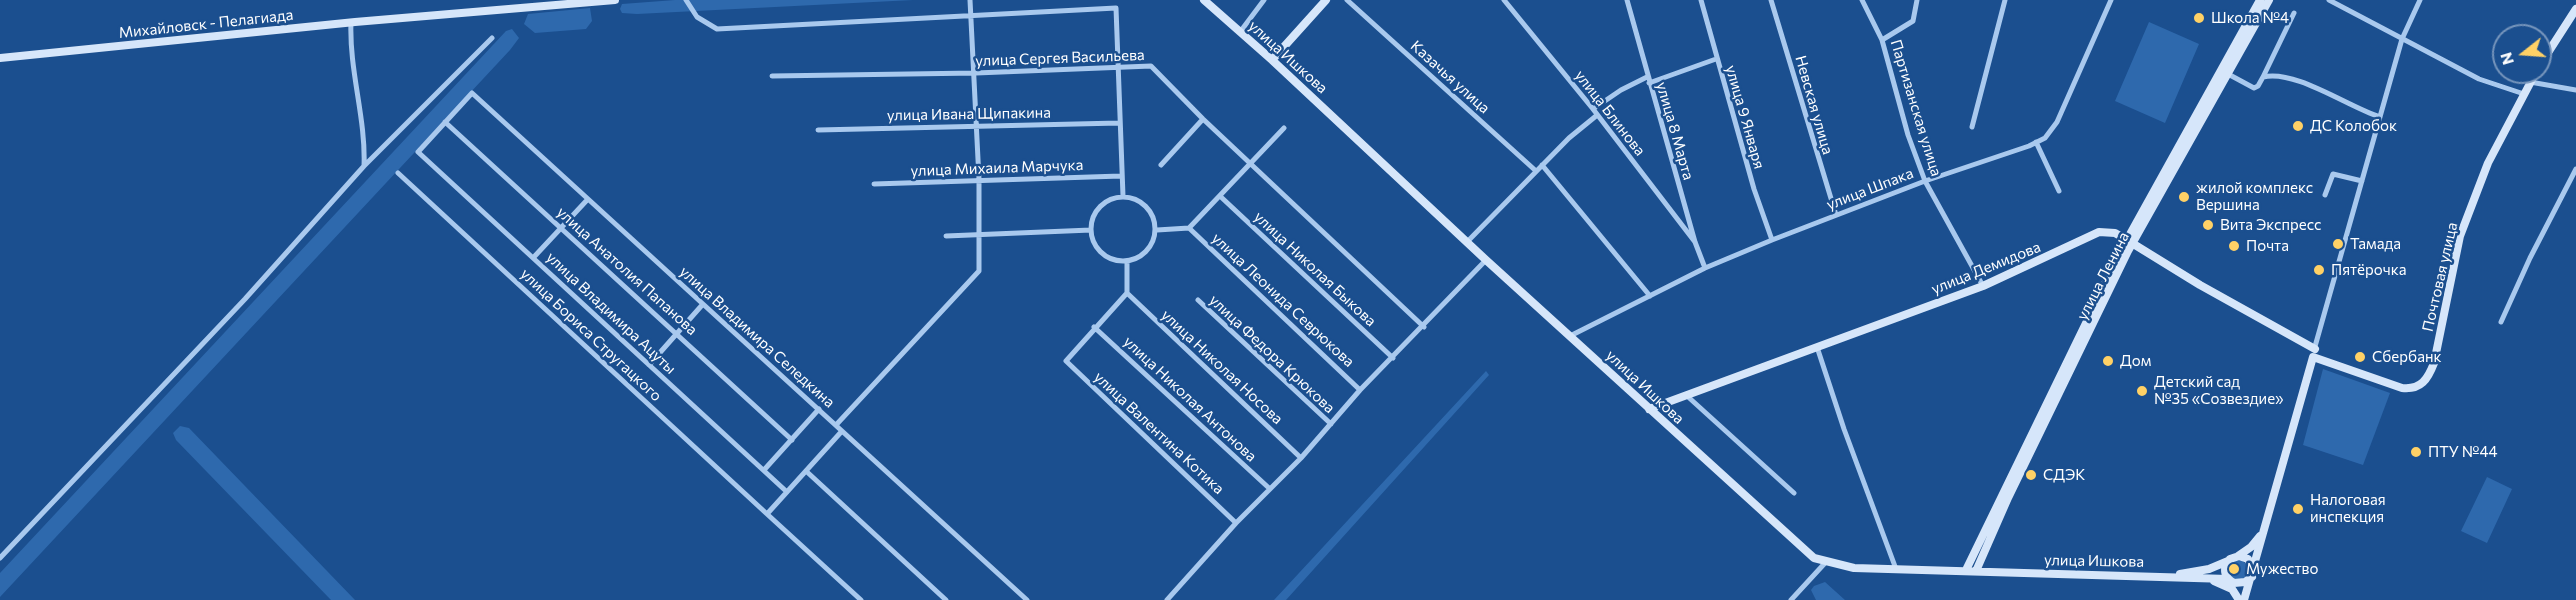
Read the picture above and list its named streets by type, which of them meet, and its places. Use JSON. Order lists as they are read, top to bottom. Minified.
{"streets":{"street":["Михайловск - Пелагиада","улица Ишкова","улица Сергея Васильева","Казачья улица","Невская улица","Партизанская улица","улица Блинова","улица Ивана Щипакина","улица 9 Января","улица 8 Марта","улица Михаила Марчука","улица Шпака","улица Демидова","улица Николая Быкова","улица Анатолия Папанова","улица Ленина","Почтовая улица","улица Леонида Севрюкова","улица Владимира Ацуты","улица Бориса Стругацкого","улица Владимира Селедкина","улица Федора Крюкова","улица Николая Носова","улица Николая Антонова","улица Валентина Котика"]},"crossings":[["улица Ишкова","улица Шпака"],["улица Ишкова","улица Демидова"],["улица Ишкова","улица Ленина"],["Невская улица","улица Шпака"],["Партизанская улица","улица Шпака"],["Партизанская улица","улица Демидова"],["улица Блинова","улица 8 Марта"],["улица 9 Января","улица Шпака"],["улица 8 Марта","улица Шпака"],["улица Демидова","улица Ленина"],["улица Демидова","Почтовая улица"],["улица Анатолия Папанова","улица Владимира Ацуты"],["улица Анатолия Папанова","улица Владимира Селедкина"],["улица Владимира Ацуты","улица Владимира Селедкина"],["улица Николая Антонова","улица Валентина Котика"]],"places":["Школа №4","ДС Колобок","жилой комплекс Вершина","Вита Экспресс","Тамада","Почта","Пятёрочка","Сбербанк","Дом","Детский сад №35 «Созвездие»","ПТУ №44","СДЭК","Налоговая инспекция","Мужество"],"north":"left"}
